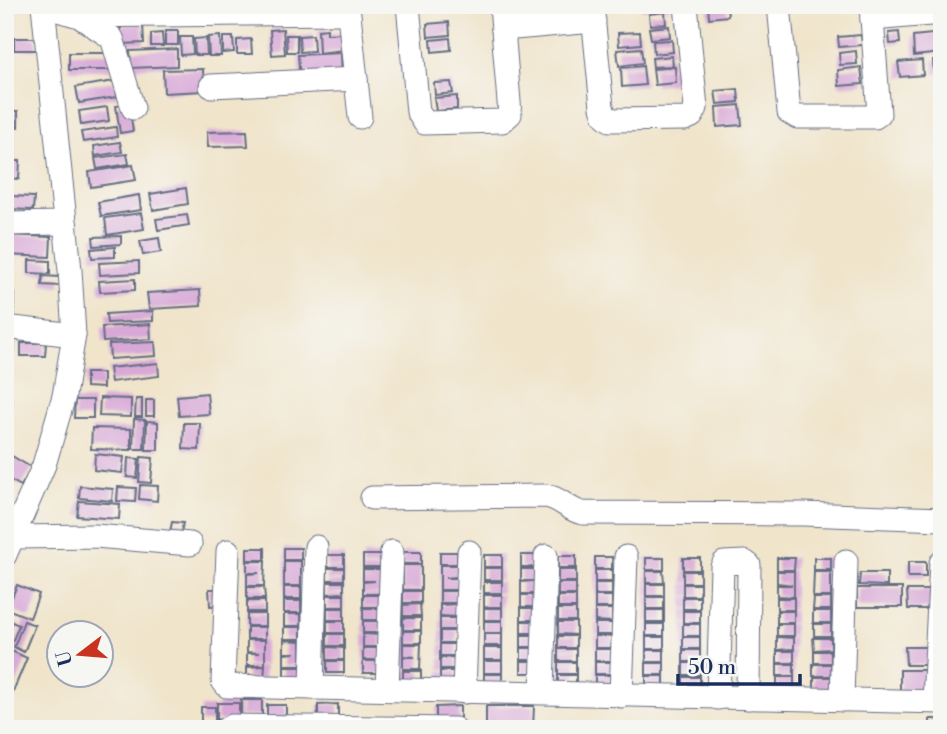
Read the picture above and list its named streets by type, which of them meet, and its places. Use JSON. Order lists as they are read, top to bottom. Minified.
{"scale_bar":"50 m","north":"left"}
